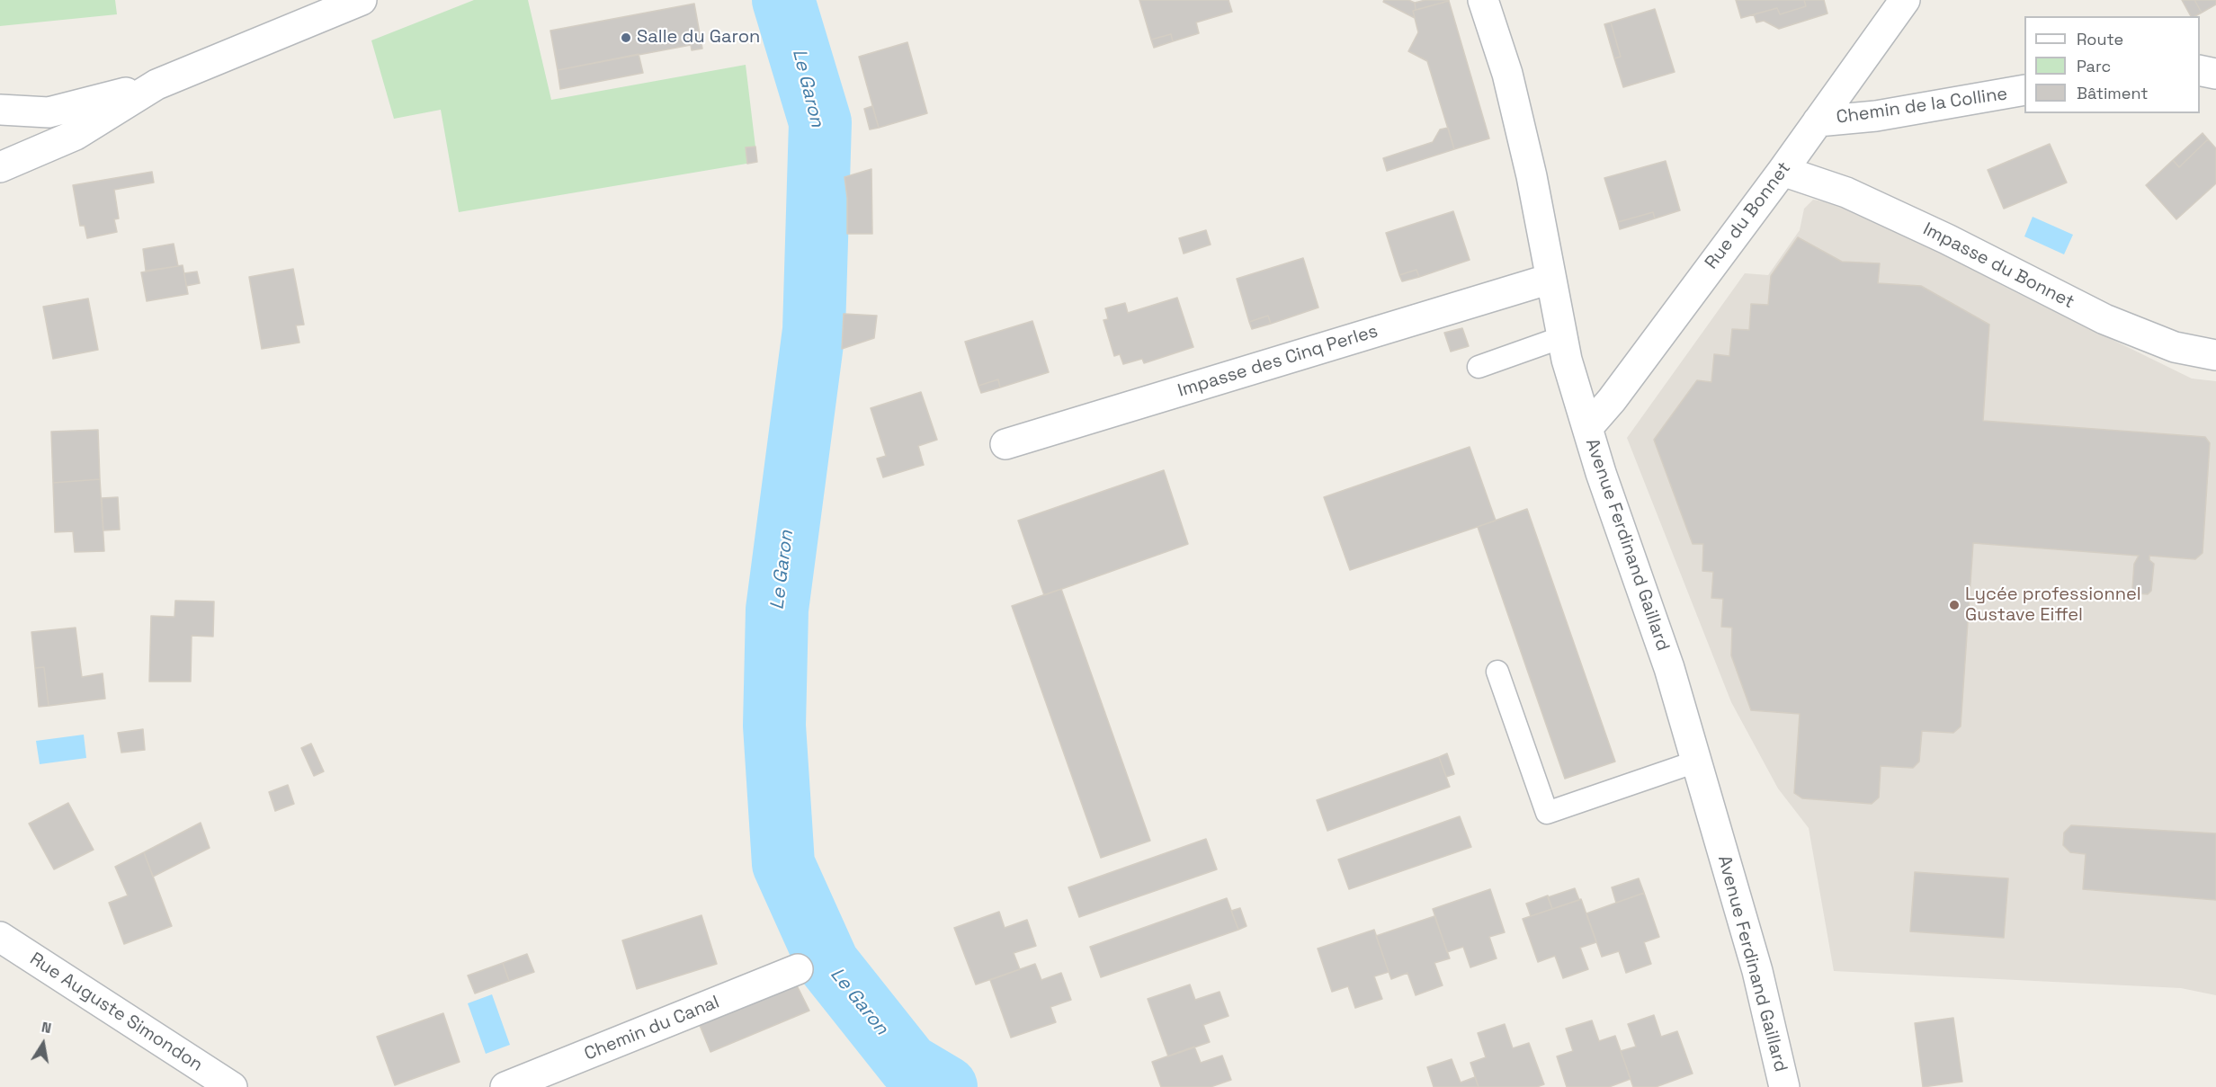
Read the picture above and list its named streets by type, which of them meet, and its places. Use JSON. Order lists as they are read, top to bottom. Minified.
{"streets":{"street":["Chemin de la Colline","Rue du Bonnet","Impasse du Bonnet","Impasse des Cinq Perles","Avenue Ferdinand Gaillard","Rue Auguste Simondon","Chemin du Canal"]},"crossings":[["Chemin de la Colline","Rue du Bonnet"],["Rue du Bonnet","Impasse du Bonnet"],["Rue du Bonnet","Avenue Ferdinand Gaillard"],["Impasse des Cinq Perles","Avenue Ferdinand Gaillard"]],"water":["Le Garon"],"places":["Salle du Garon","Lycée professionnel Gustave Eiffel"],"legend":["Route","Parc","Bâtiment"],"north":"top"}
